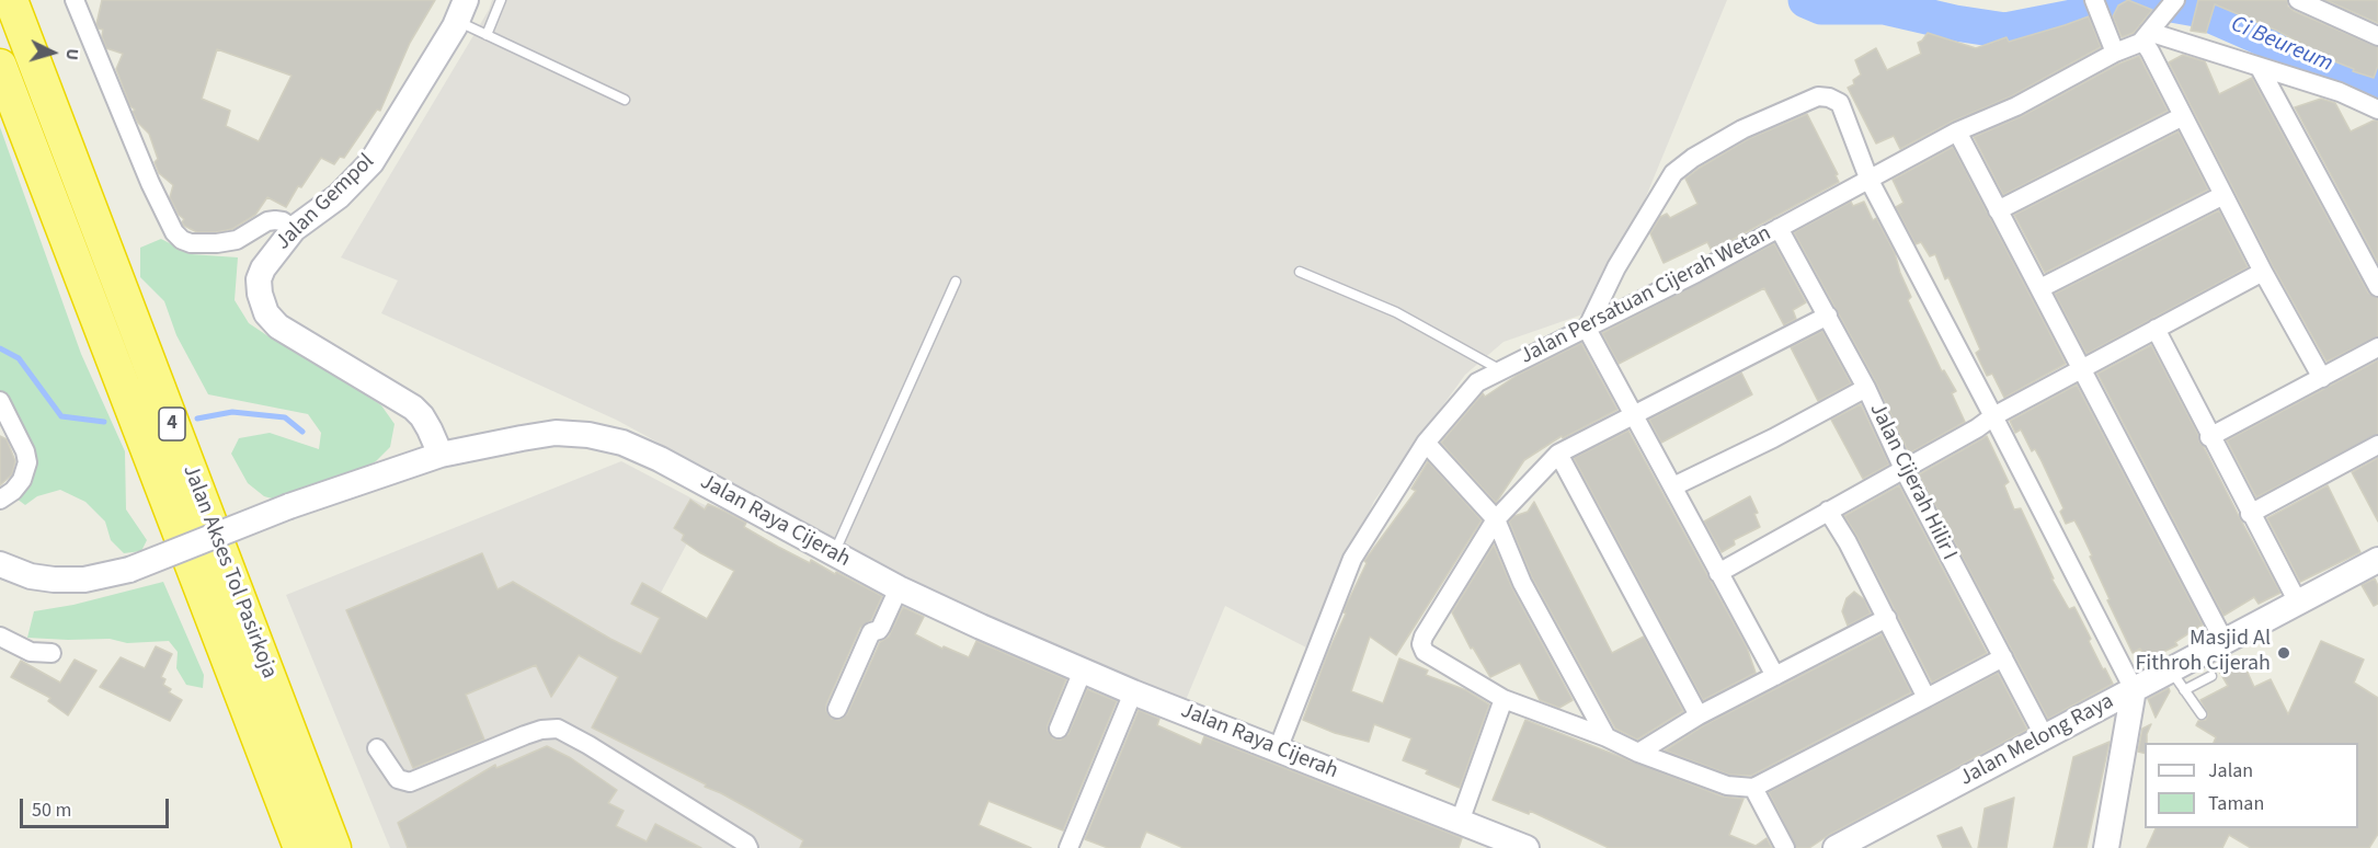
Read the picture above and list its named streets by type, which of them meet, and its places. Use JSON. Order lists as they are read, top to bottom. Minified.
{"streets":{"highway":["4","Jalan Akses Tol Pasirkoja"],"main road":["Jalan Gempol","Jalan Raya Cijerah","Jalan Melong Raya"],"street":["Jalan Persatuan Cijerah Wetan","Jalan Cijerah Hilir I"]},"crossings":[["Jalan Gempol","Jalan Raya Cijerah"],["Jalan Persatuan Cijerah Wetan","Jalan Cijerah Hilir I"],["Jalan Persatuan Cijerah Wetan","Jalan Raya Cijerah"],["Jalan Cijerah Hilir I","Jalan Melong Raya"]],"water":["Ci Beureum"],"places":["Masjid Al Fithroh Cijerah"],"legend":["Jalan","Taman"],"scale_bar":"50 m","north":"right"}
